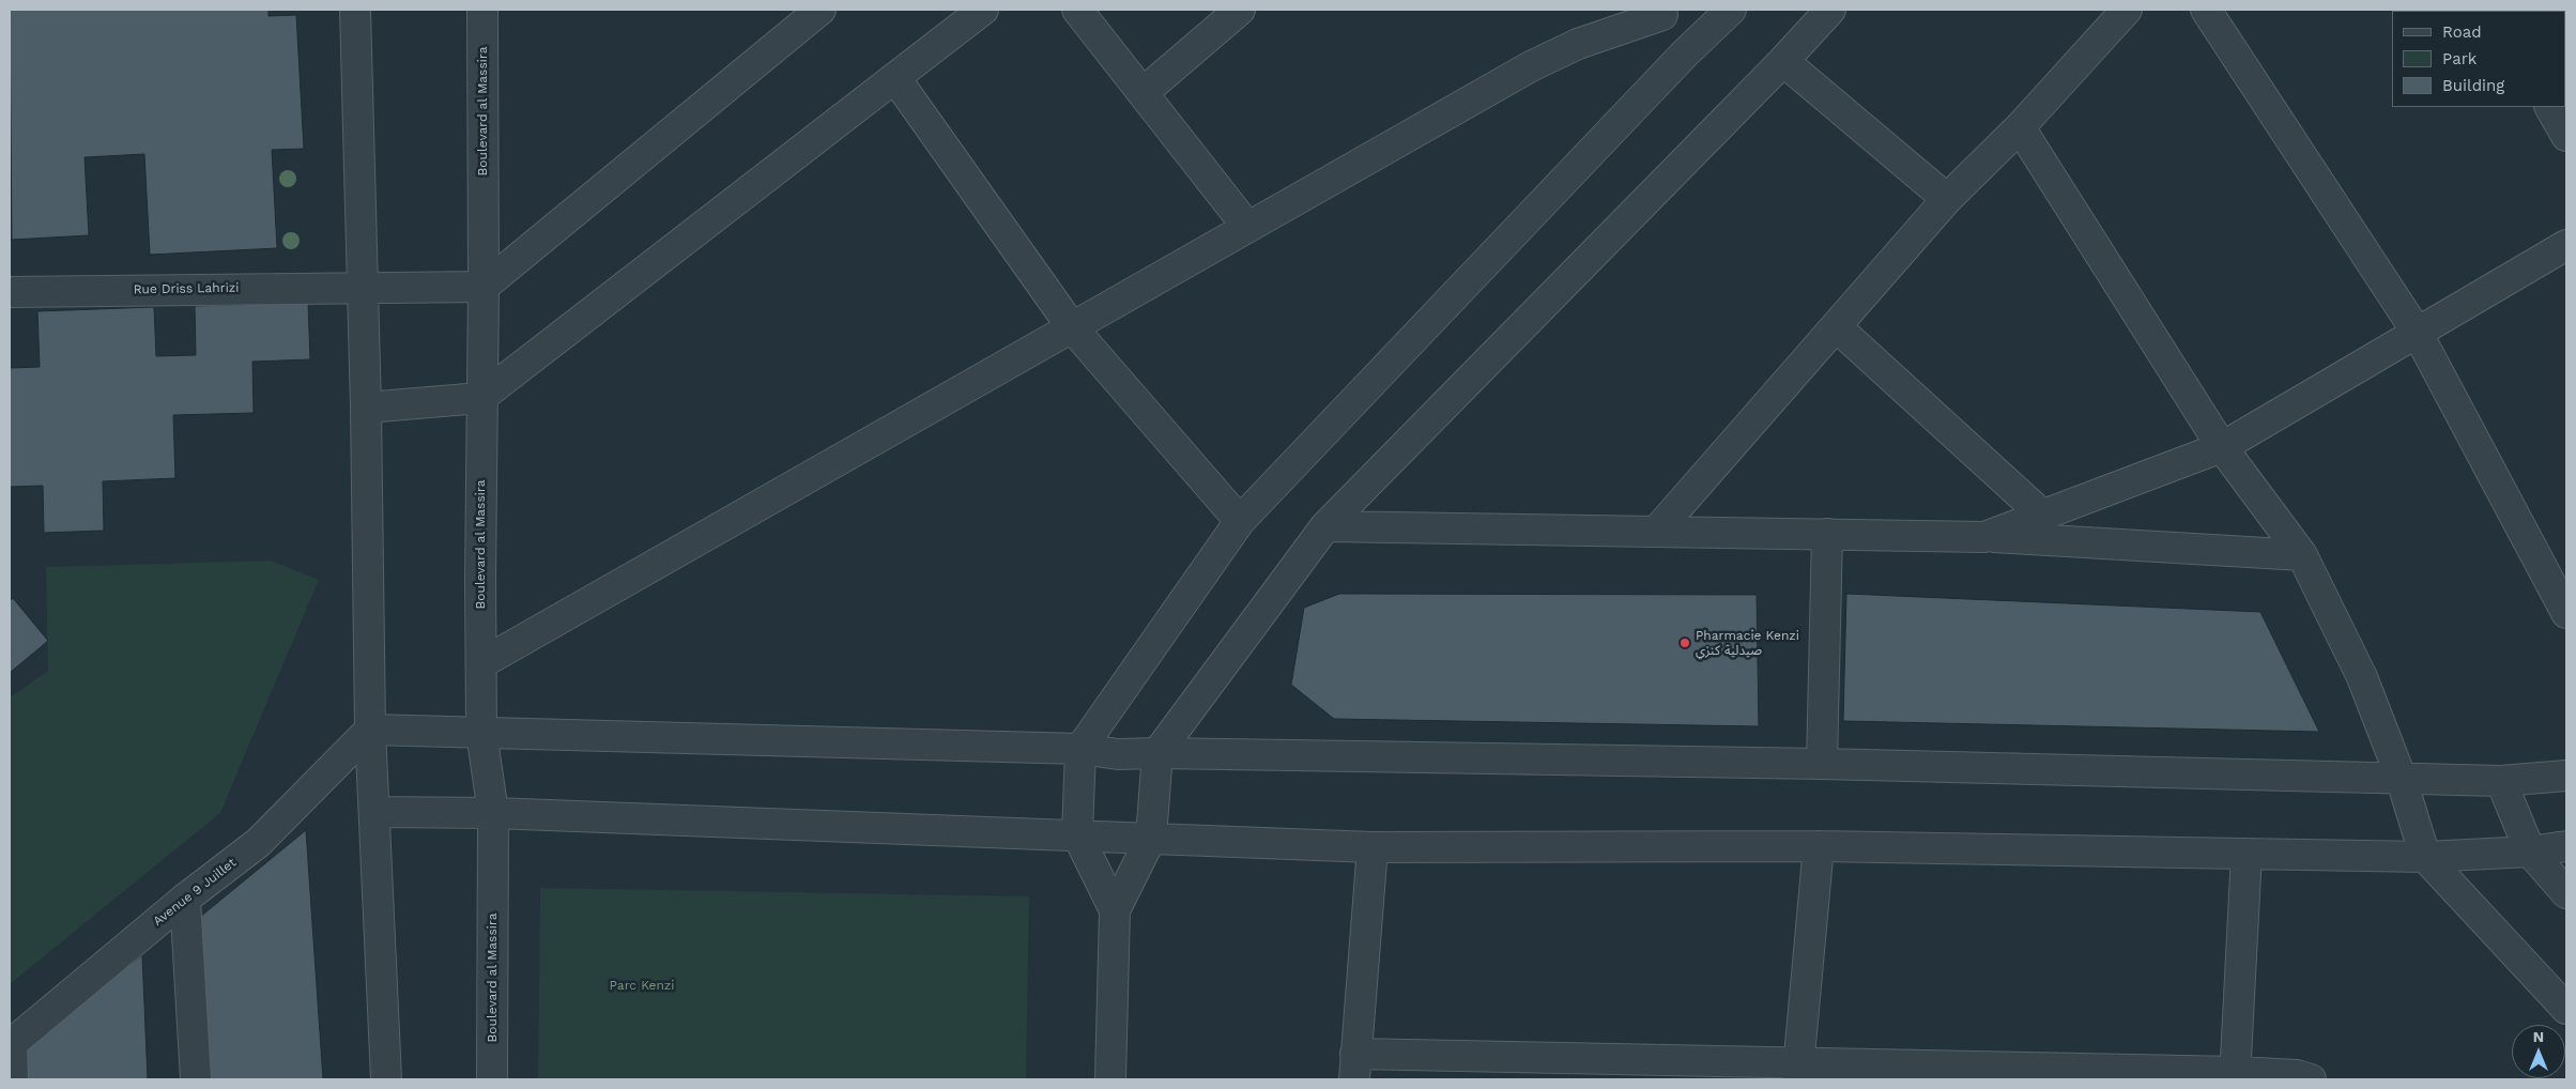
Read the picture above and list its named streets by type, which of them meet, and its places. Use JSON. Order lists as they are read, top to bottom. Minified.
{"streets":{"street":["Boulevard al Massira","Rue Driss Lahrizi","Avenue 9 Juillet"]},"crossings":[["Boulevard al Massira","Rue Driss Lahrizi"]],"parks":["Parc Kenzi"],"places":["Pharmacie Kenzi صيدلية كنزي"],"legend":["Road","Park","Building"],"north":"top"}
